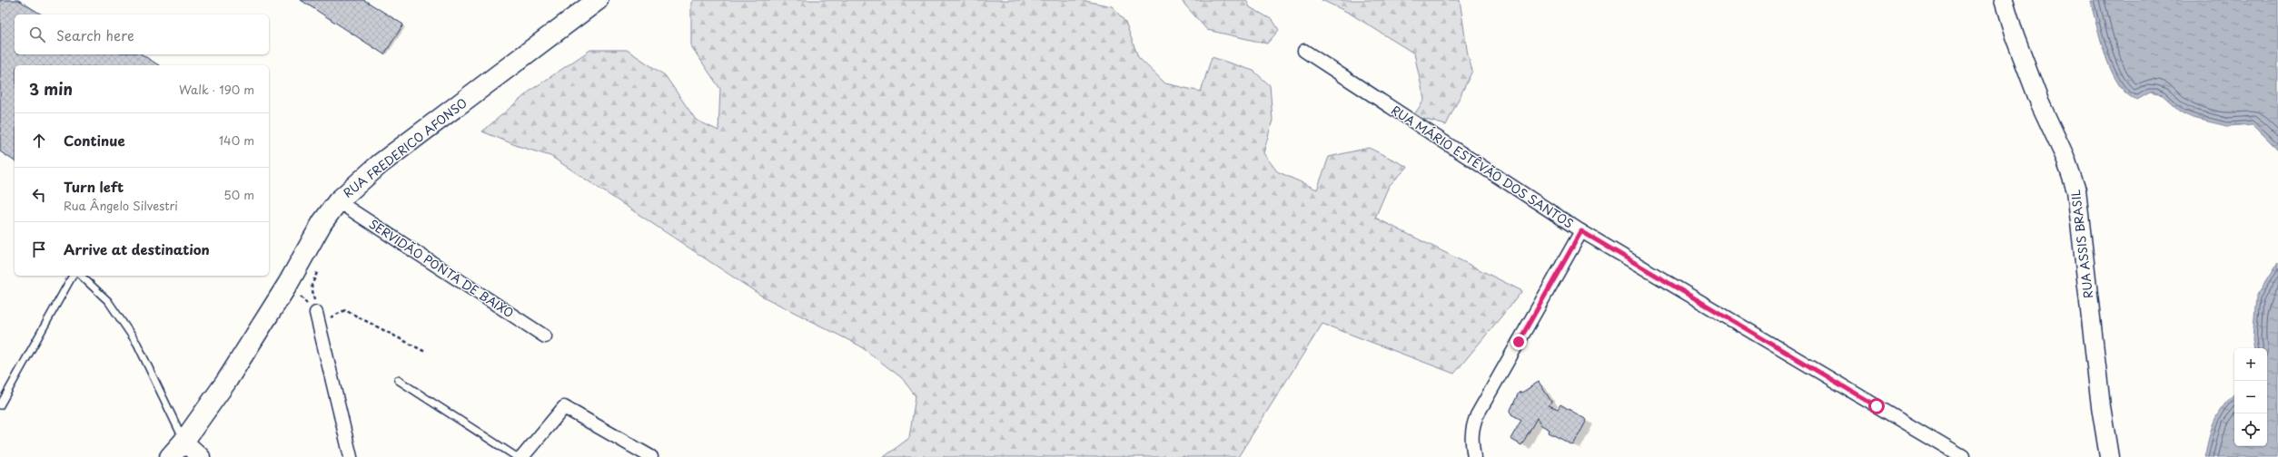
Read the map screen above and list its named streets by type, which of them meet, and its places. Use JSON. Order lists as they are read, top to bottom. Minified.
{"streets":{"main road":["RUA FREDERICO AFONSO"],"street":["RUA MÁRIO ESTÊVÃO DOS SANTOS","RUA ASSIS BRASIL","SERVIDÃO PONTA DE BAIXO"]},"crossings":[["RUA FREDERICO AFONSO","SERVIDÃO PONTA DE BAIXO"]],"page":{"search":"Search here","heading":["3 min","Walk · 190 m"],"list":[["Continue","140 m"],["Turn left","Rua Ângelo Silvestri","50 m"],"Arrive at destination"],"map_buttons":["+","−"]}}
